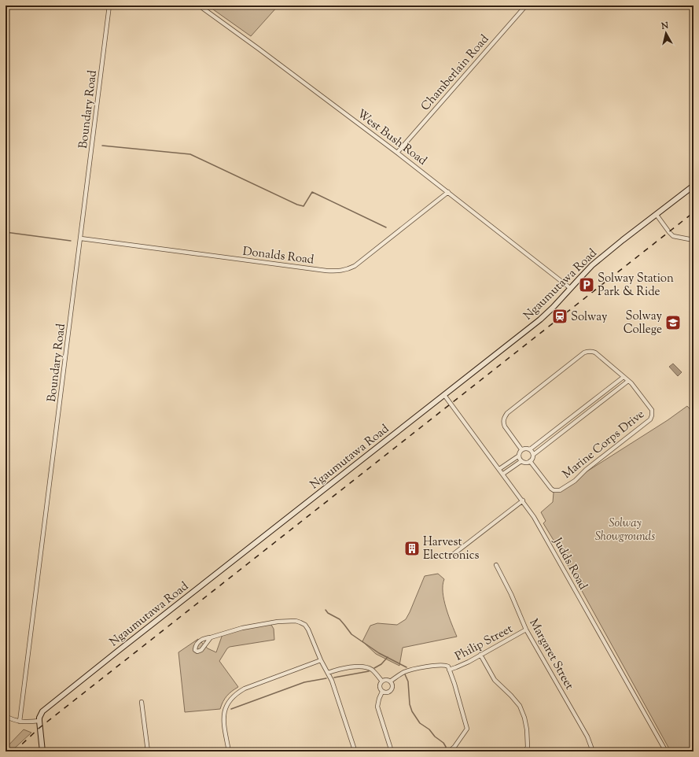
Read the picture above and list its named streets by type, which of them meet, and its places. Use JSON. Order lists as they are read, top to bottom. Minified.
{"streets":{"main road":["Ngaumutawa Road"],"street":["Chamberlain Road","Boundary Road","West Bush Road","Donalds Road","Marine Corps Drive","Judds Road","Philip Street","Margaret Street"]},"crossings":[["Chamberlain Road","West Bush Road"],["Boundary Road","Donalds Road"],["West Bush Road","Donalds Road"],["West Bush Road","Ngaumutawa Road"],["Ngaumutawa Road","Judds Road"],["Philip Street","Margaret Street"]],"parks":["Solway Showgrounds"],"places":{"parking":["Solway Station Park & Ride"],"station":["Solway"],"school or university":["Solway College"],"building":["Harvest Electronics"]},"north":"top"}
